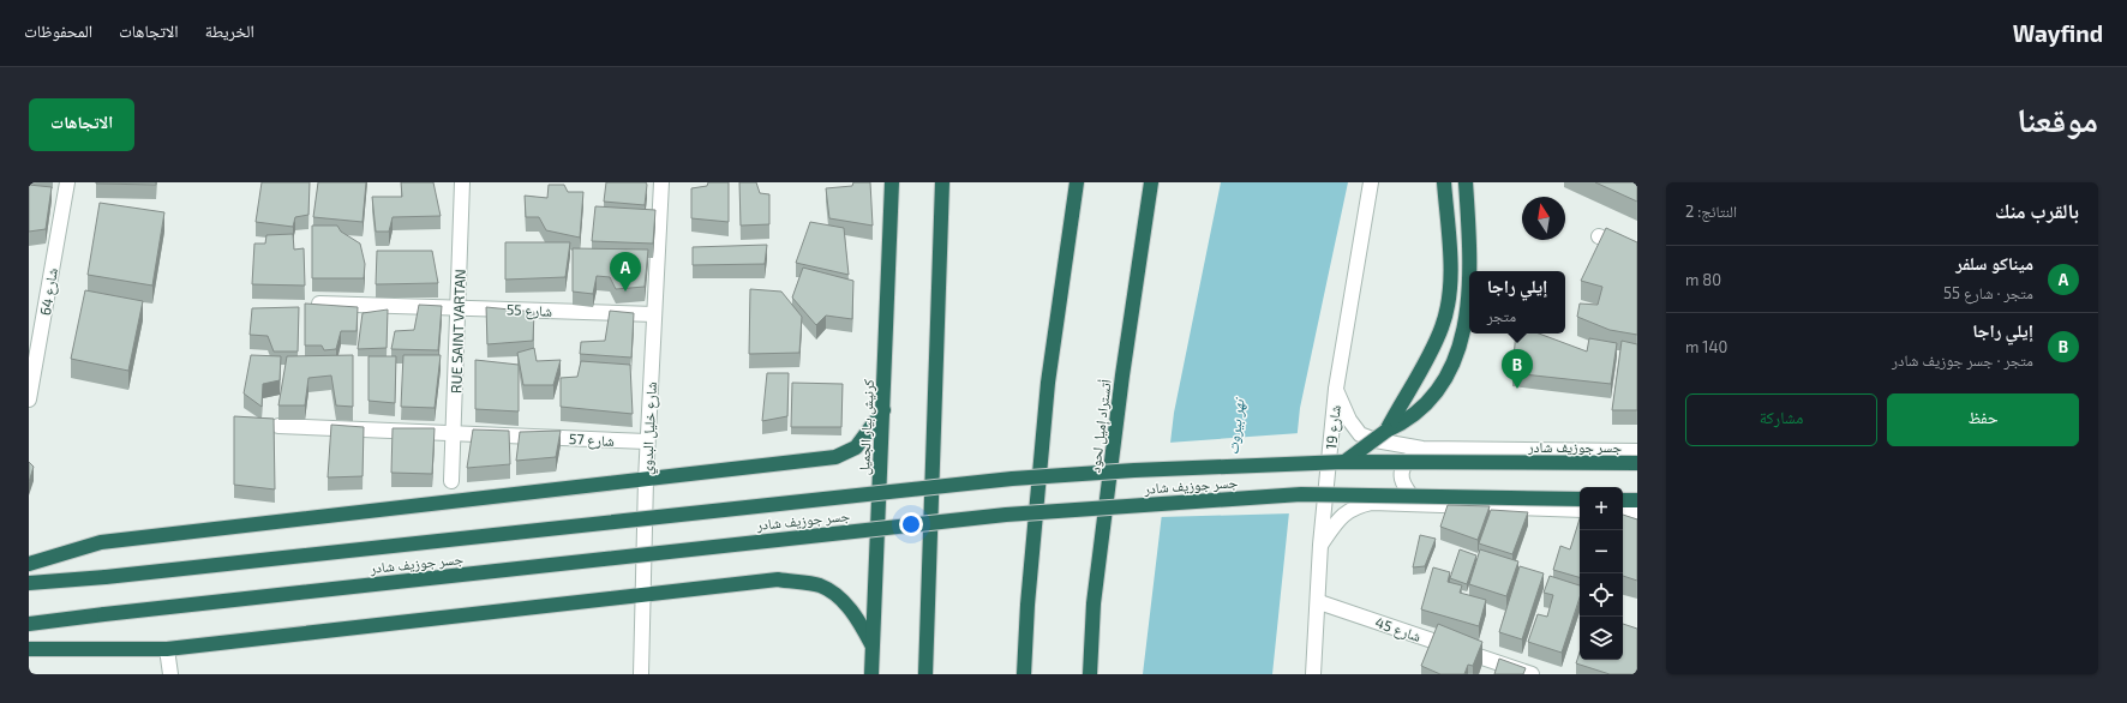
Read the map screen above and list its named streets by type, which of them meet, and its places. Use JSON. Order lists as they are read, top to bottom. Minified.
{"streets":{"highway":["أتستراد إميل لحود","كرنيش بيار الجميل","جسر جوزيف شادر"],"street":["شارع 64","شارع 55","RUE SAINT VARTAN","شارع 19","شارع خليل البدوي","شارع 57","شارع 45"]},"crossings":[["شارع 55","RUE SAINT VARTAN"],["شارع 55","شارع خليل البدوي"],["RUE SAINT VARTAN","شارع 57"],["شارع 19","شارع 45"],["شارع خليل البدوي","شارع 57"]],"water":["نهر بيروت"],"north":"top","page":{"header":"Wayfind","nav":["الخريطة","الاتجاهات","المحفوظات"],"title":"موقعنا","buttons":["الاتجاهات",["حفظ","مشاركة"]],"heading":["بالقرب منك","النتائج: 2"],"list":[{"mark":"A","name":"ميناكو سلفر","note":"متجر · شارع 55","value":"80 m"},{"mark":"B","name":"إيلي راجا","note":"متجر · جسر جوزيف شادر","value":"140 m"}],"pins":["A","B"],"popup":["إيلي راجا","متجر"],"map_buttons":["+","−"]}}
